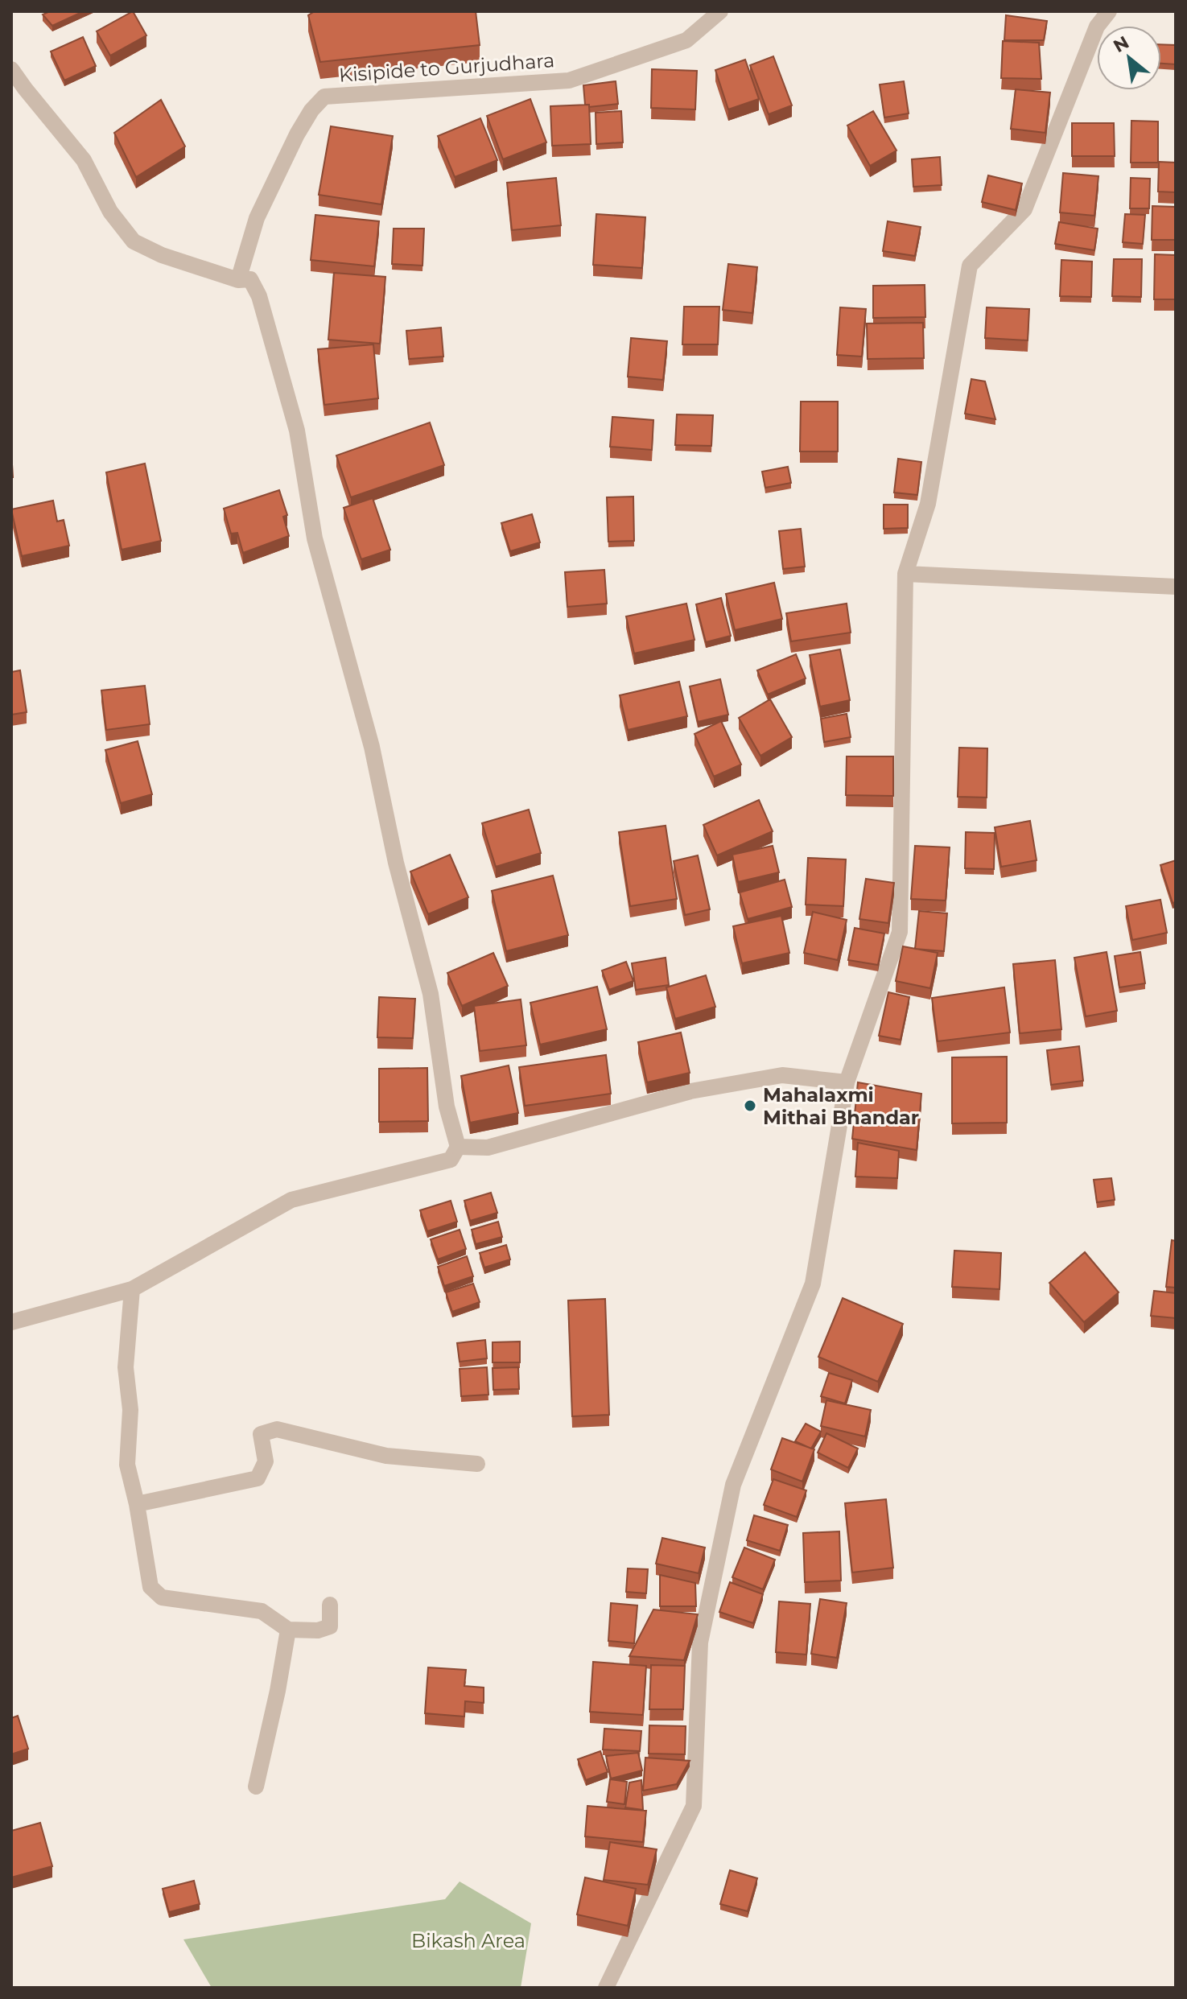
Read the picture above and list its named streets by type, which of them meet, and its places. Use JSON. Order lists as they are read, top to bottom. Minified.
{"streets":{"street":["Kisipide to Gurjudhara"]},"parks":["Bikash Area"],"places":["Mahalaxmi Mithai Bhandar"],"north":"top left"}
